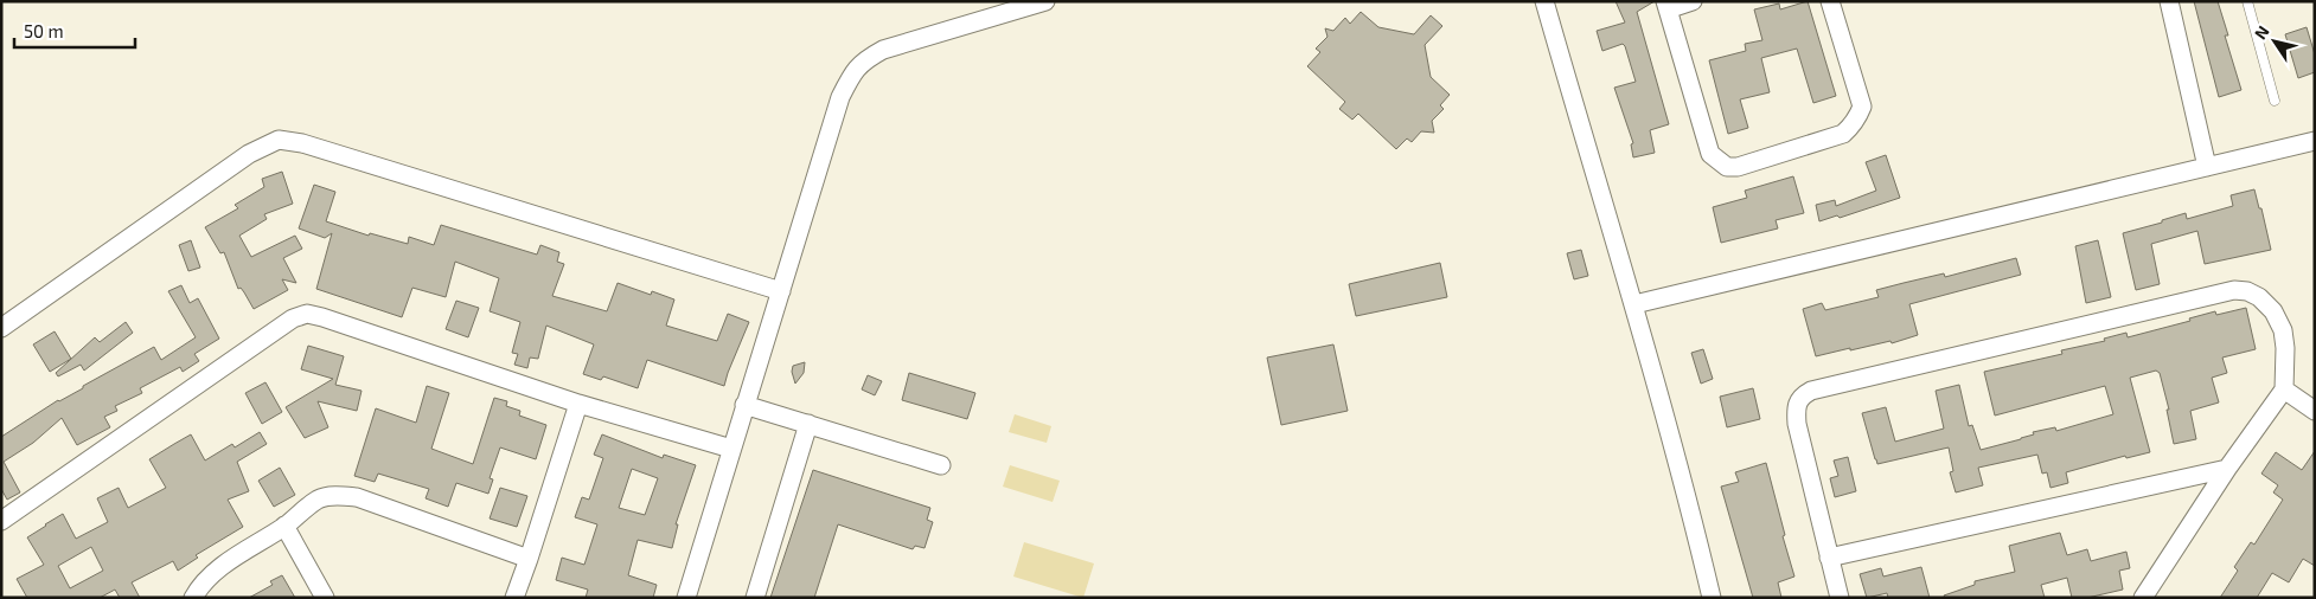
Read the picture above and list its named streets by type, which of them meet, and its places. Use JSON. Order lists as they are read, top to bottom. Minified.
{"scale_bar":"50 m","north":"top left"}
